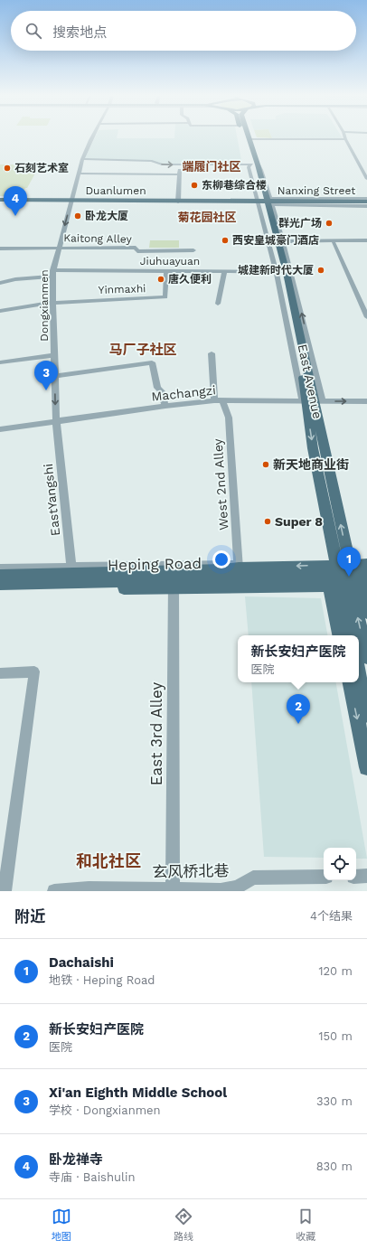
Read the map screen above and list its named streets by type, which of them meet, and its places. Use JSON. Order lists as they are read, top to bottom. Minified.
{"streets":{"main road":["Duanlumen","Nanxing Street","East Avenue","Heping Road"],"street":["Kaitong Alley","Jiuhuayuan","Yinmaxhi","Dongxianmen","Machangzi","West 2nd Alley","EastYangshi","East 3rd Alley","玄风桥北巷"]},"crossings":[["Duanlumen","Nanxing Street"],["Duanlumen","Dongxianmen"],["Duanlumen","East Avenue"],["Nanxing Street","East Avenue"],["Kaitong Alley","Dongxianmen"],["Jiuhuayuan","Yinmaxhi"],["Jiuhuayuan","Dongxianmen"],["Jiuhuayuan","East Avenue"],["Yinmaxhi","Dongxianmen"],["Dongxianmen","Machangzi"],["Dongxianmen","EastYangshi"],["East Avenue","Machangzi"],["East Avenue","Heping Road"],["Machangzi","West 2nd Alley"],["Machangzi","EastYangshi"],["West 2nd Alley","Heping Road"],["EastYangshi","Heping Road"],["Heping Road","East 3rd Alley"],["East 3rd Alley","玄风桥北巷"]],"districts":["端履门社区","菊花园社区","马厂子社区","和北社区"],"places":["石刻艺术室","东柳巷综合楼","卧龙大厦","群光广场","西安皇城豪门酒店","城建新时代大厦","唐久便利","新天地商业街","Super 8"],"page":{"search":"搜索地点","pins":["4","3","1","2"],"popup":["新长安妇产医院","医院"],"heading":["附近","4个结果"],"list":[{"mark":"1","name":"Dachaishi","note":"地铁 · Heping Road","value":"120 m"},{"mark":"2","name":"新长安妇产医院","note":"医院","value":"150 m"},{"mark":"3","name":"Xi'an Eighth Middle School","note":"学校 · Dongxianmen","value":"330 m"},{"mark":"4","name":"卧龙禅寺","note":"寺庙 · Baishulin","value":"830 m"}],"nav":["地图","路线","收藏"]}}
